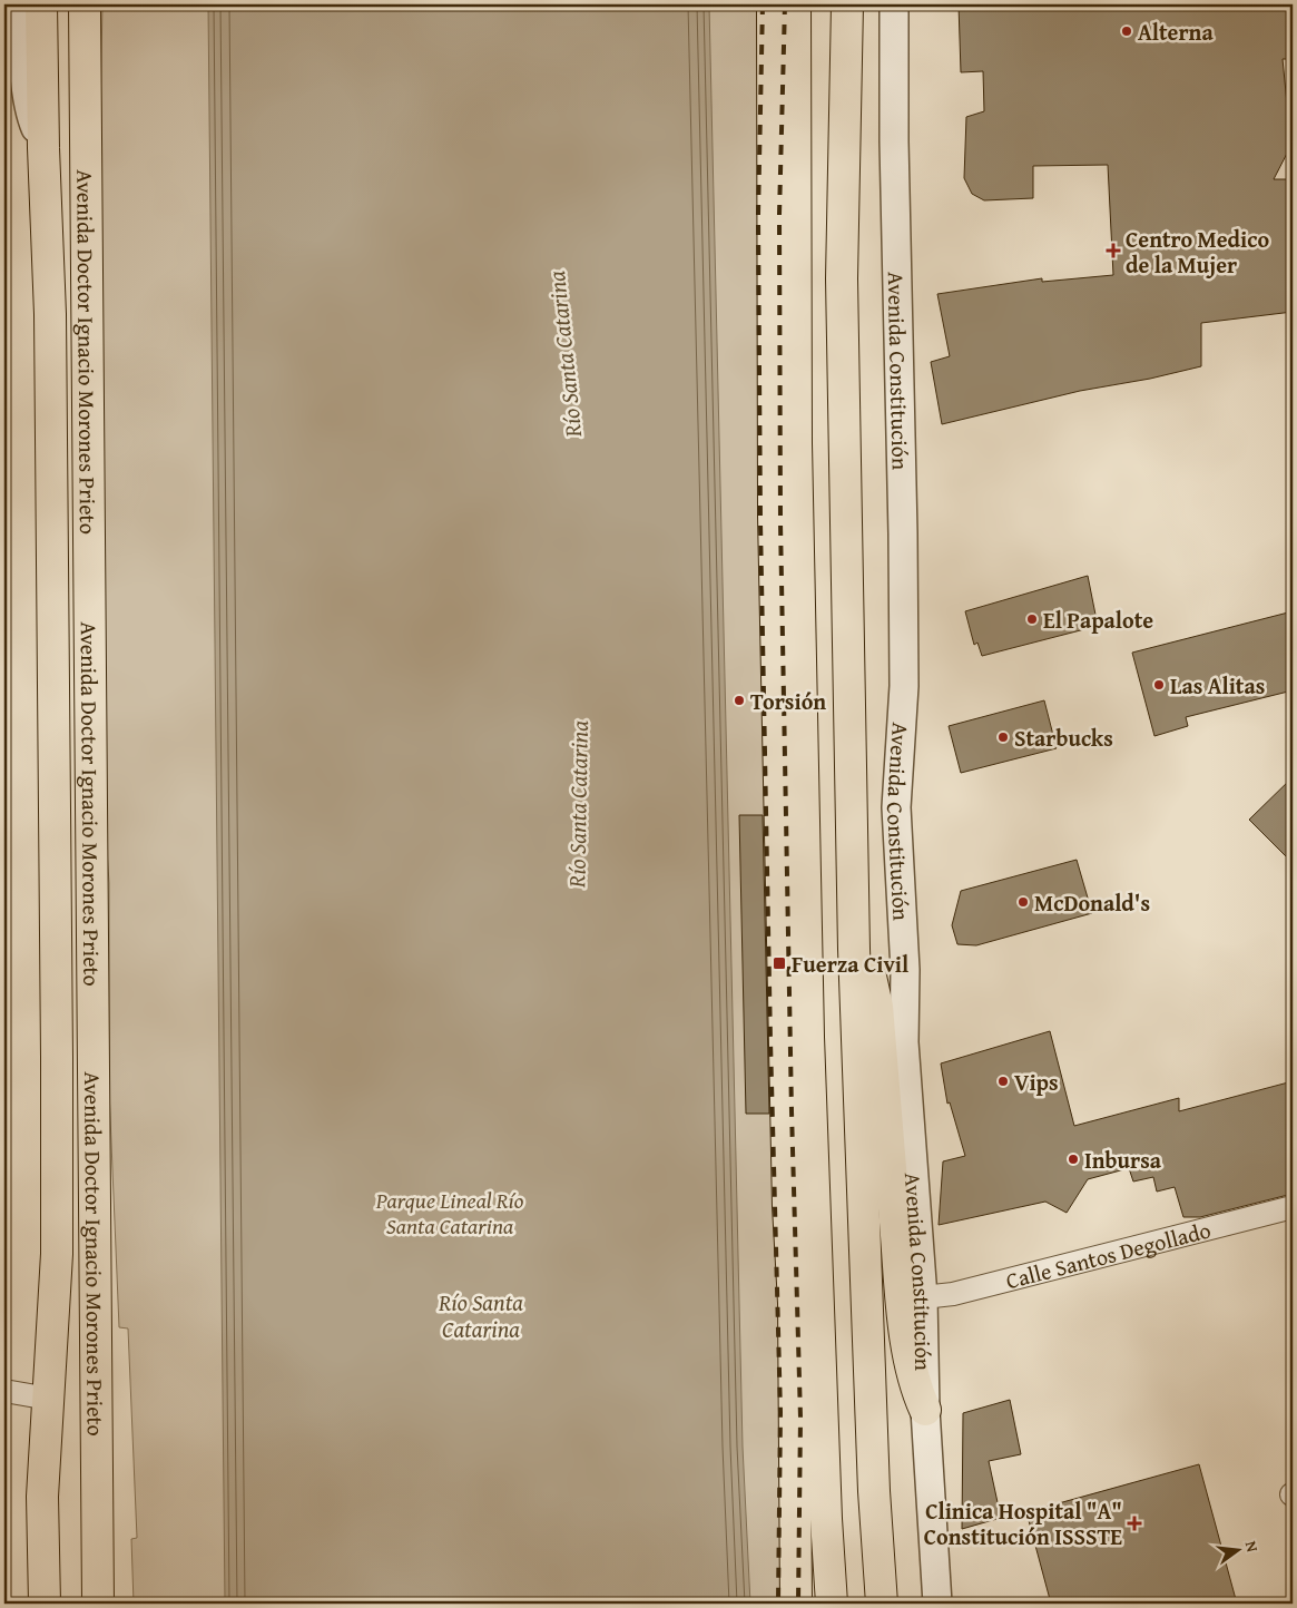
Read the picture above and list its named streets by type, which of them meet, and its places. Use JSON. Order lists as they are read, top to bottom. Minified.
{"streets":{"main road":["Avenida Doctor Ignacio Morones Prieto"],"street":["Avenida Constitución","Calle Santos Degollado"]},"crossings":[["Avenida Constitución","Calle Santos Degollado"]],"water":["Río Santa Catarina"],"parks":["Parque Lineal Río Santa Catarina"],"places":{"other":["Alterna","El Papalote","Las Alitas","Torsión","Starbucks","McDonald's","Vips","Inbursa"],"health":["Centro Medico de la Mujer","Clinica Hospital \"A\" Constitución ISSSTE"],"transit":["Fuerza Civil"]},"north":"right"}
